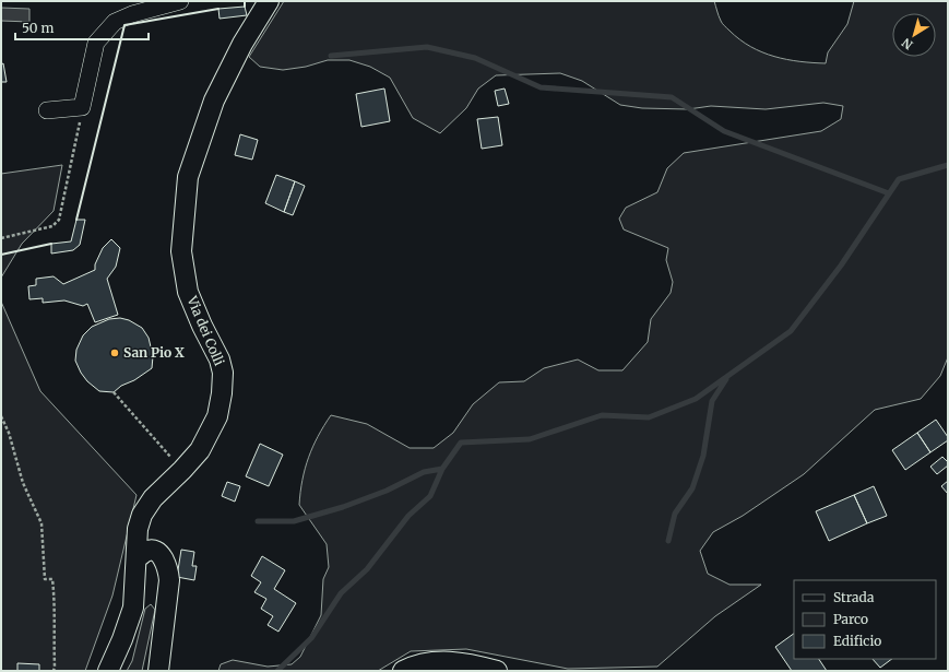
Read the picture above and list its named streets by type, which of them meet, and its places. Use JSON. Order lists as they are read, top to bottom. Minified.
{"streets":{"street":["Via dei Colli"]},"places":["San Pio X"],"legend":["Strada","Parco","Edificio"],"scale_bar":"50 m","north":"bottom left"}
